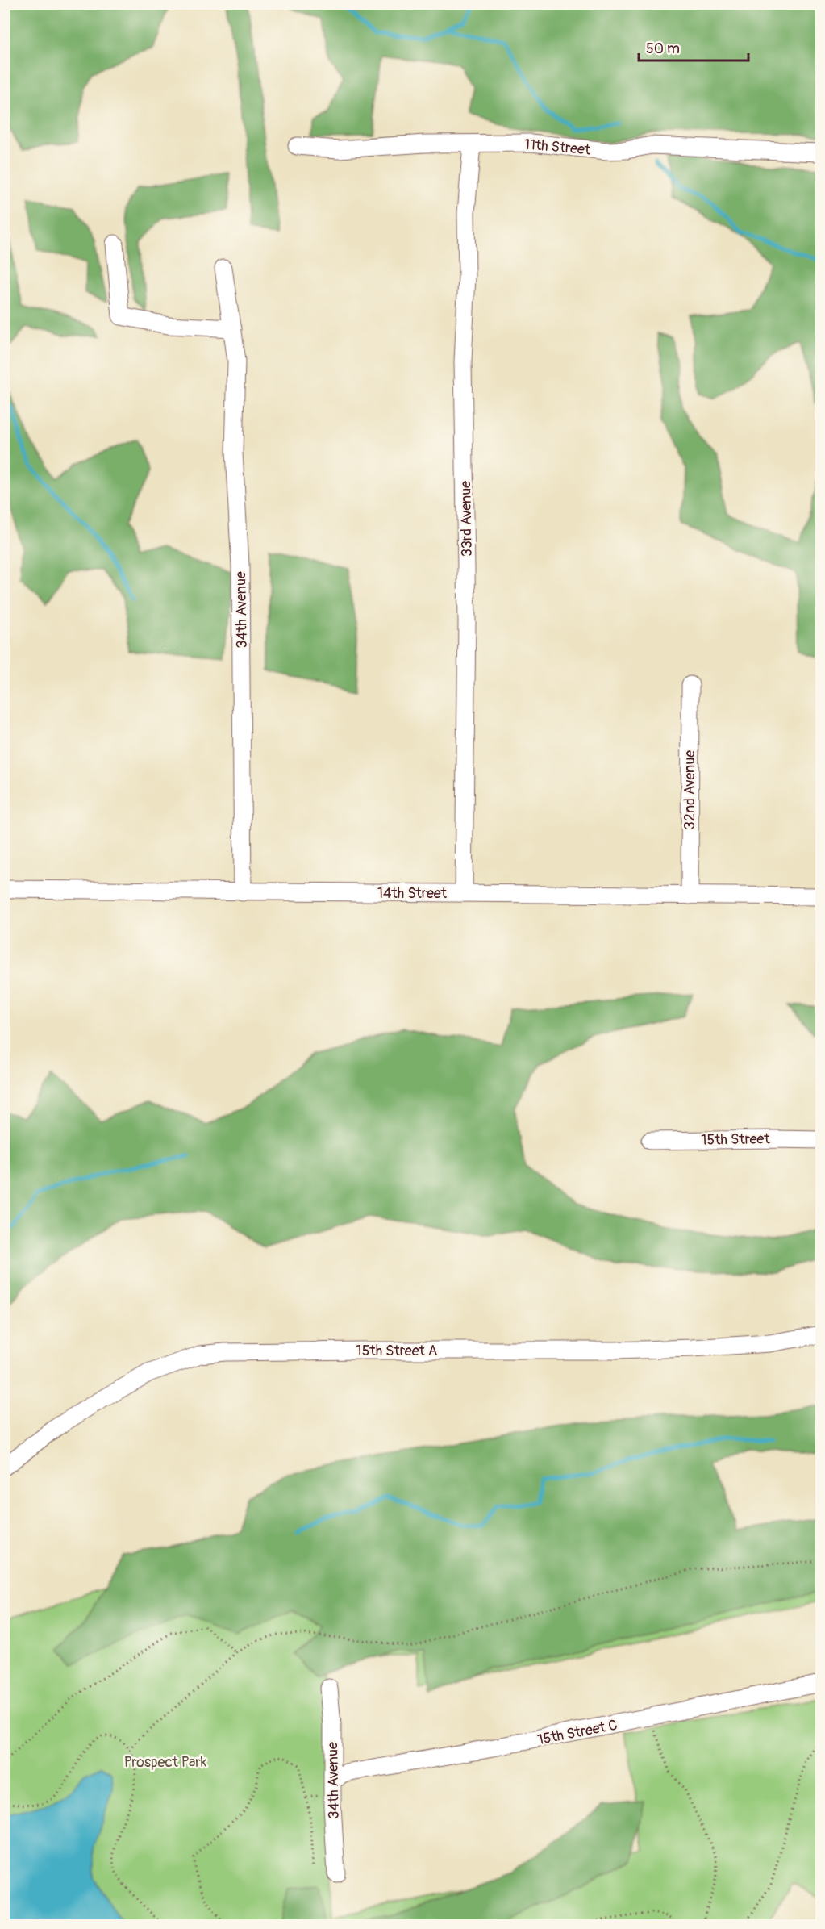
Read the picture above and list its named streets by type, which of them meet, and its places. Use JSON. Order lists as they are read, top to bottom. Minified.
{"streets":{"street":["11th Street","33rd Avenue","34th Avenue","32nd Avenue","14th Street","15th Street","15th Street A","15th Street C"]},"crossings":[["11th Street","33rd Avenue"],["33rd Avenue","14th Street"],["34th Avenue","14th Street"],["34th Avenue","15th Street C"],["32nd Avenue","14th Street"]],"parks":["Prospect Park"],"scale_bar":"50 m"}
